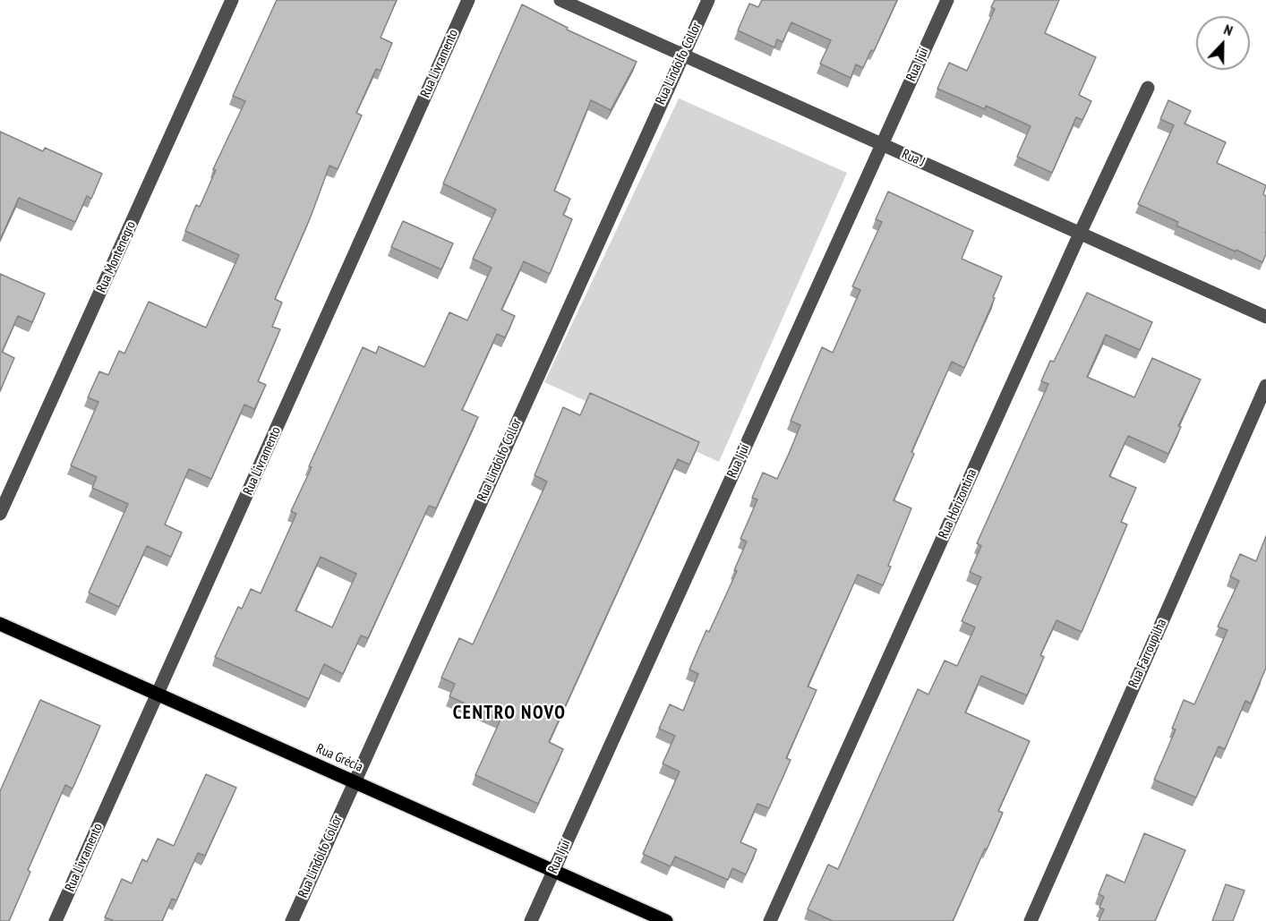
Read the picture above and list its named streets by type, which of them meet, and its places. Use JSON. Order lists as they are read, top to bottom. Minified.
{"streets":{"main road":["Rua Grécia"],"street":["Rua Livramento","Rua Lindolfo Collor","Rua Ijuí","Rua J","Rua Montenegro","Rua Horizontina","Rua Farroupilha"]},"crossings":[["Rua Livramento","Rua Grécia"],["Rua Lindolfo Collor","Rua J"],["Rua Lindolfo Collor","Rua Grécia"],["Rua Ijuí","Rua J"],["Rua Ijuí","Rua Grécia"],["Rua J","Rua Horizontina"]],"districts":["CENTRO NOVO"],"north":"top"}
